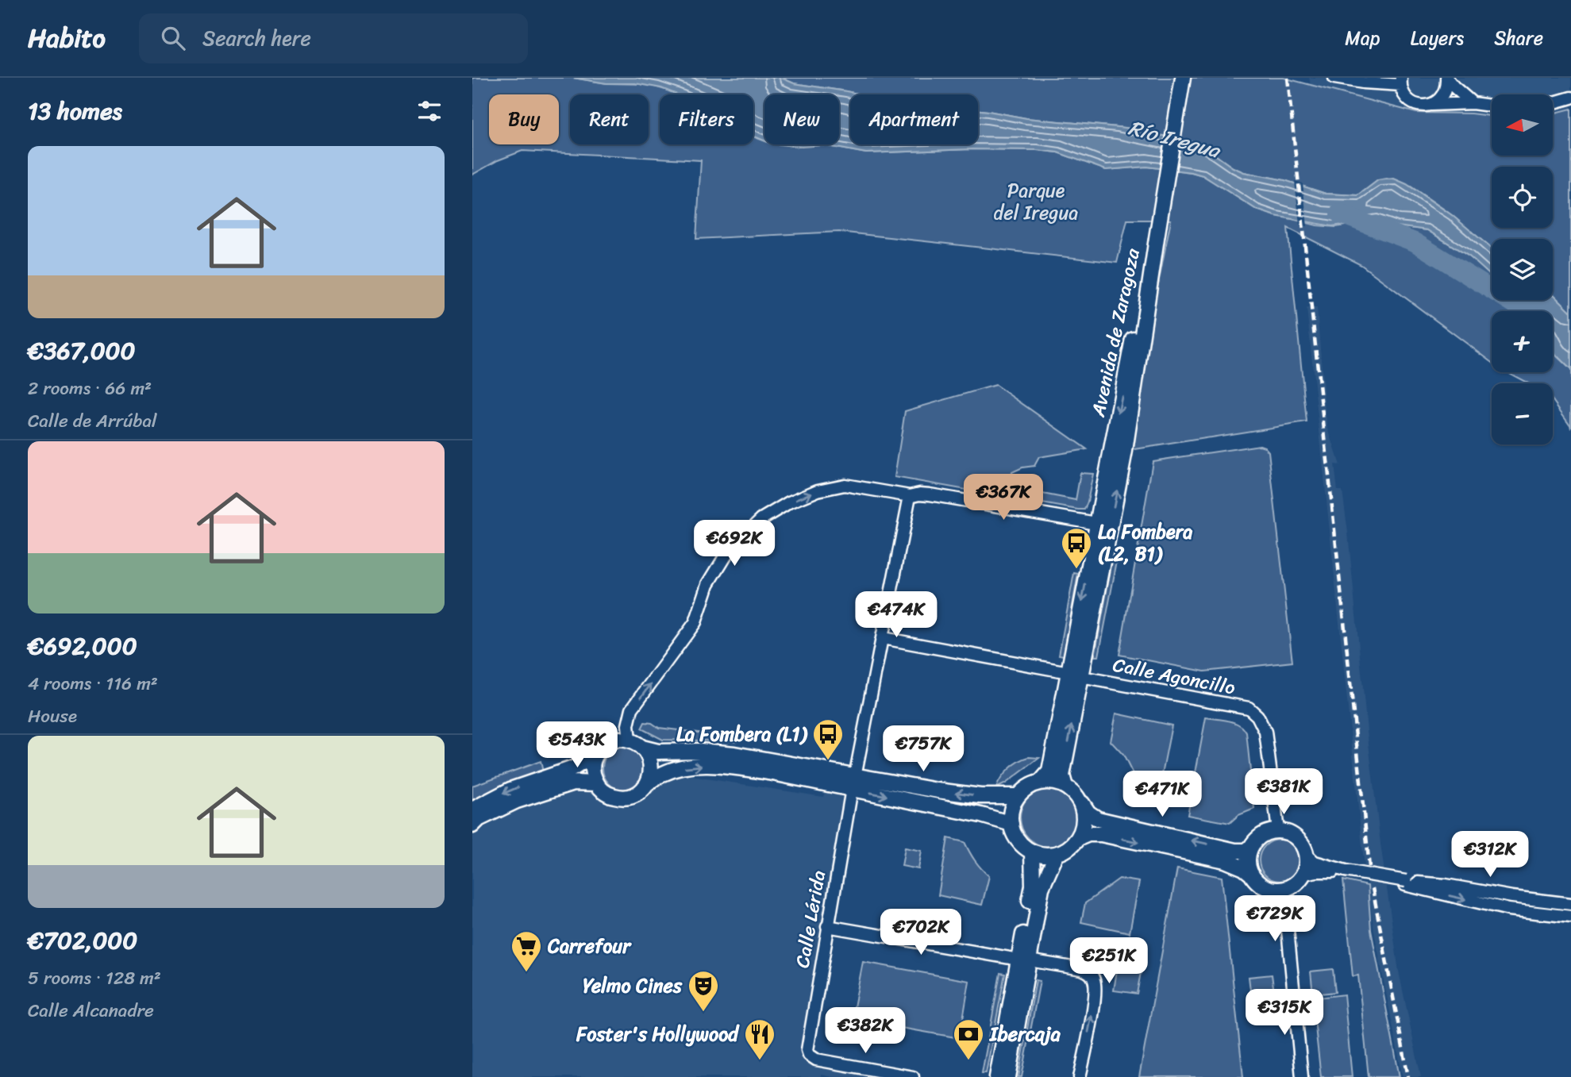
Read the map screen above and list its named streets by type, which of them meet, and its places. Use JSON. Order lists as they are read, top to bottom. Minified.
{"streets":{"main road":["Avenida de Zaragoza"],"street":["Calle Agoncillo","Calle Lérida"]},"crossings":[["Avenida de Zaragoza","Calle Agoncillo"],["Calle Agoncillo","Calle Lérida"]],"water":["Río Iregua"],"parks":["Parque del Iregua"],"places":{"bus stop":["La Fombera (L2, B1)","La Fombera (L1)"],"supermarket":["Carrefour"],"theatre":["Yelmo Cines"],"restaurant":["Foster's Hollywood"],"bank":["Ibercaja"]},"north":"left","page":{"header":"Habito","search":"Search here","nav":["Map","Layers","Share"],"heading":"13 homes","map_buttons":["+","−"],"chip":["Buy","Rent","Filters","New","Apartment"],"list":[{"name":"€367,000","note":"2 rooms · 66 m² · Calle de Arrúbal"},{"name":"€692,000","note":"4 rooms · 116 m² · House"},{"name":"€702,000","note":"5 rooms · 128 m² · Calle Alcanadre"}],"price":["€367K","€692K","€474K","€543K","€757K","€381K","€471K","€312K","€729K","€702K","€251K","€315K","€382K"]}}
